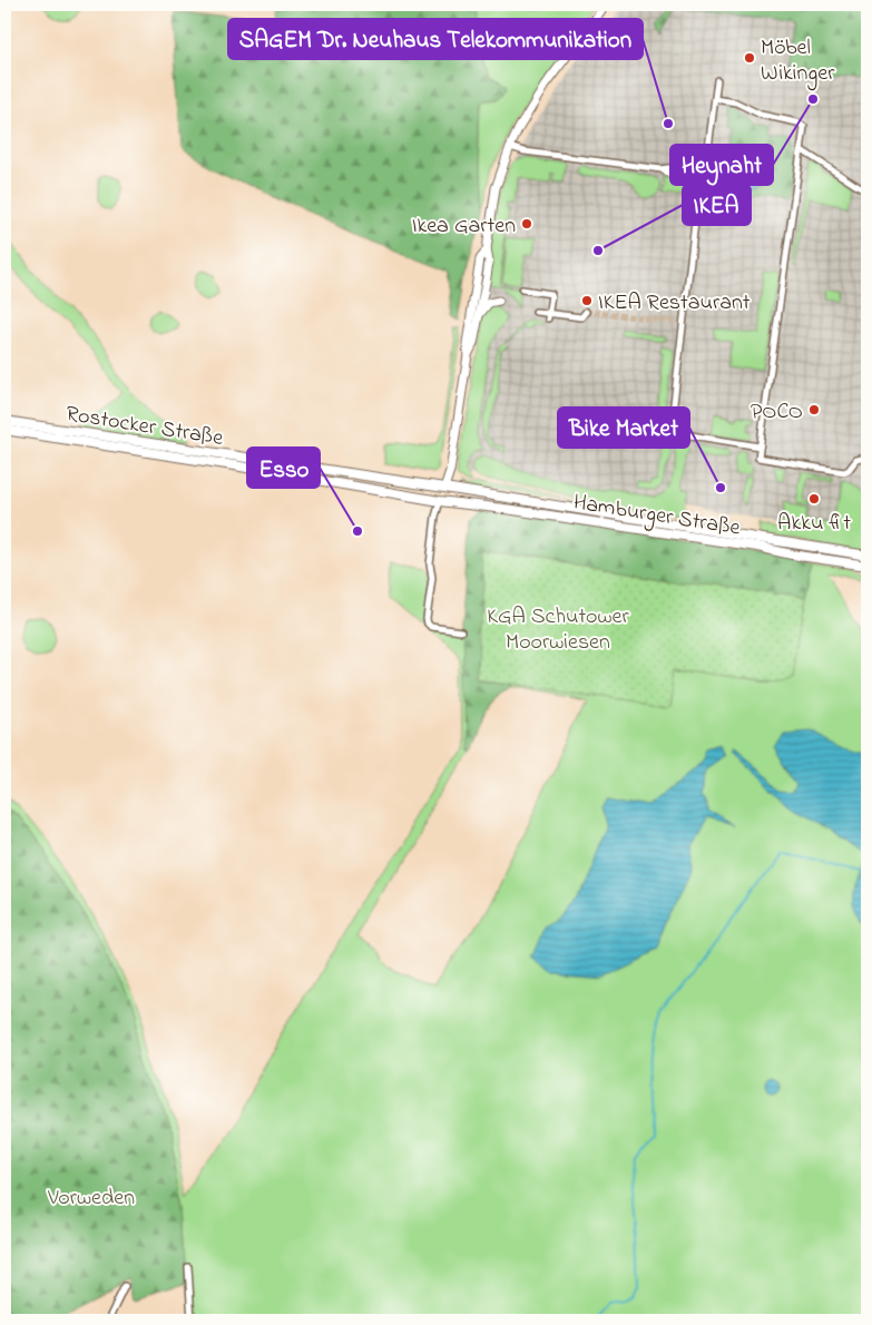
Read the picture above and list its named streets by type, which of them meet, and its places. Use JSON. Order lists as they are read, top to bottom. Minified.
{"streets":{"main road":["Rostocker Straße","Hamburger Straße"]},"crossings":[["Rostocker Straße","Hamburger Straße"]],"parks":["KGA Schutower Moorwiesen","Vorweden"],"places":["Möbel Wikinger","Heynaht","SAGEM Dr. Neuhaus Telekommunikation","Ikea Garten","IKEA","IKEA Restaurant","POCO","Bike Market","Akku fit","Esso"]}
